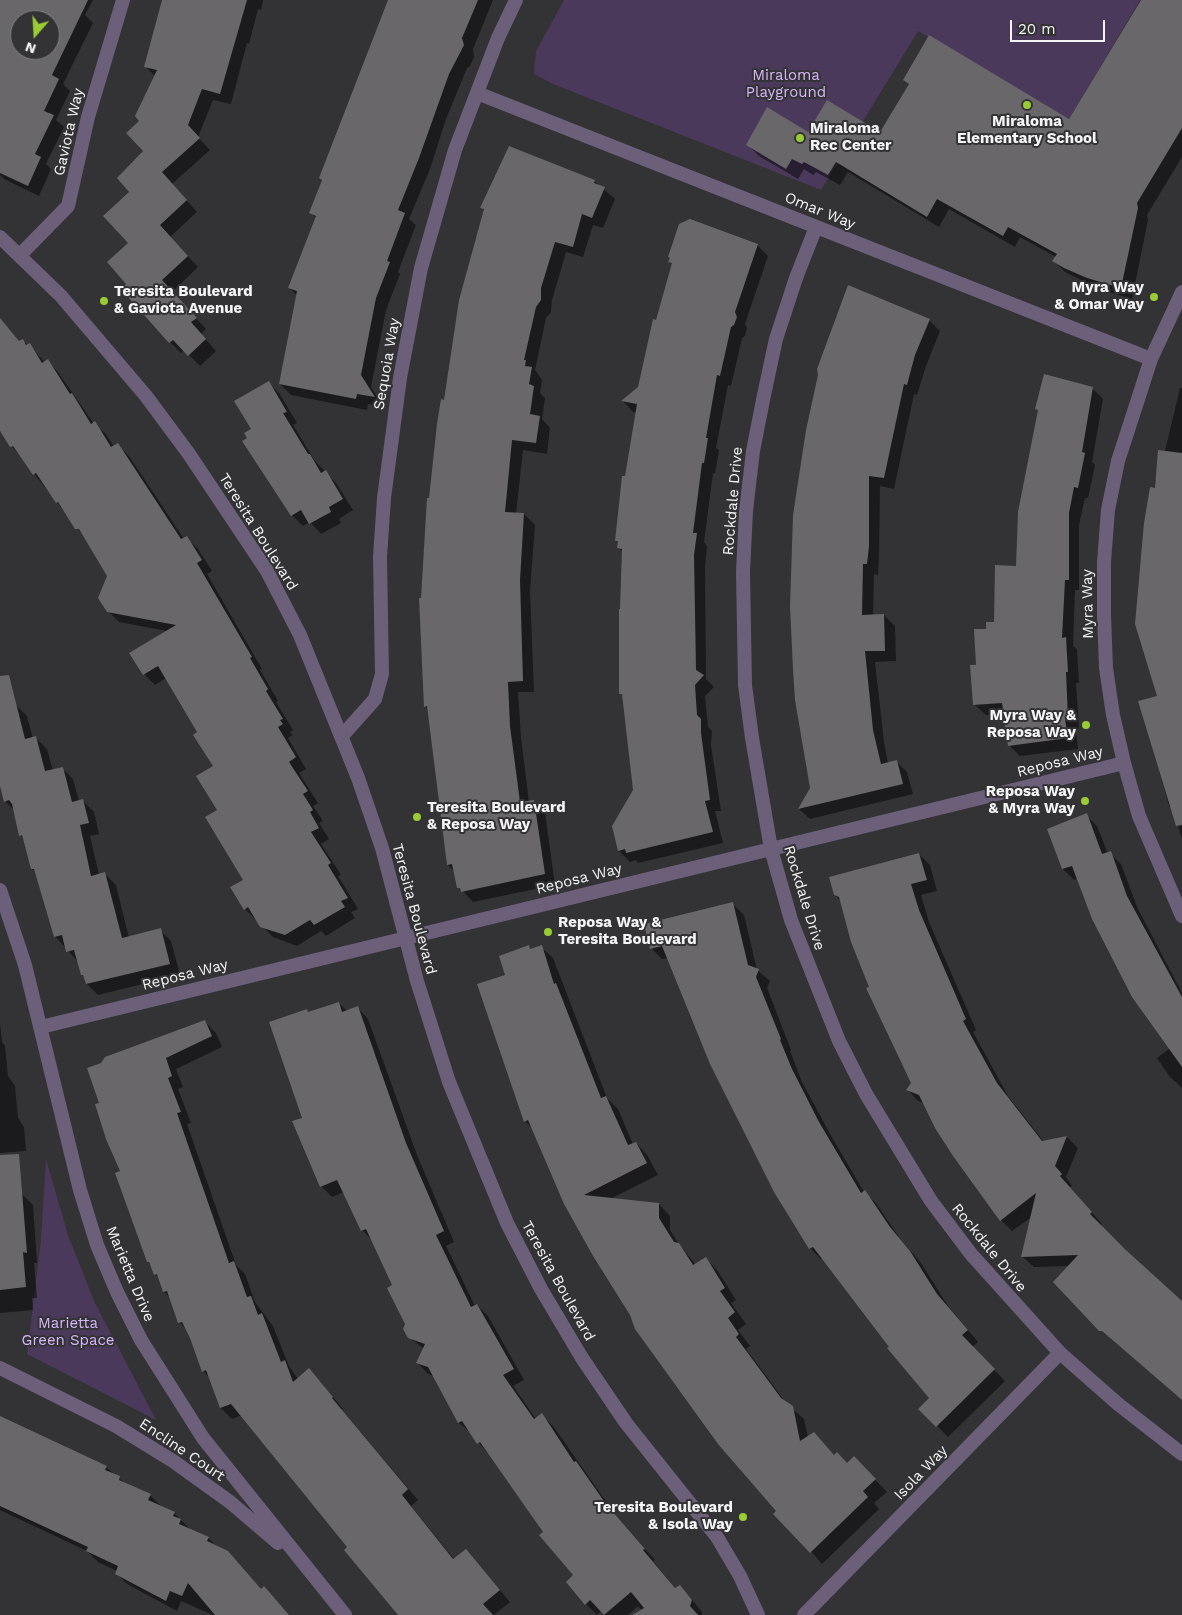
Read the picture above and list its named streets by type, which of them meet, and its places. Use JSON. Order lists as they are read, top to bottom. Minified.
{"streets":{"street":["Gaviota Way","Omar Way","Sequoia Way","Rockdale Drive","Teresita Boulevard","Myra Way","Reposa Way","Marietta Drive","Encline Court","Isola Way"]},"crossings":[["Gaviota Way","Teresita Boulevard"],["Omar Way","Sequoia Way"],["Omar Way","Rockdale Drive"],["Omar Way","Myra Way"],["Sequoia Way","Teresita Boulevard"],["Rockdale Drive","Reposa Way"],["Rockdale Drive","Isola Way"],["Teresita Boulevard","Reposa Way"],["Myra Way","Reposa Way"],["Reposa Way","Marietta Drive"],["Marietta Drive","Encline Court"]],"parks":["Miraloma Playground","Marietta Green Space"],"places":["Miraloma Elementary School","Miraloma Rec Center","Myra Way & Omar Way","Teresita Boulevard & Gaviota Avenue","Myra Way & Reposa Way","Reposa Way & Myra Way","Teresita Boulevard & Reposa Way","Reposa Way & Teresita Boulevard","Teresita Boulevard & Isola Way"],"scale_bar":"20 m","north":"bottom"}
